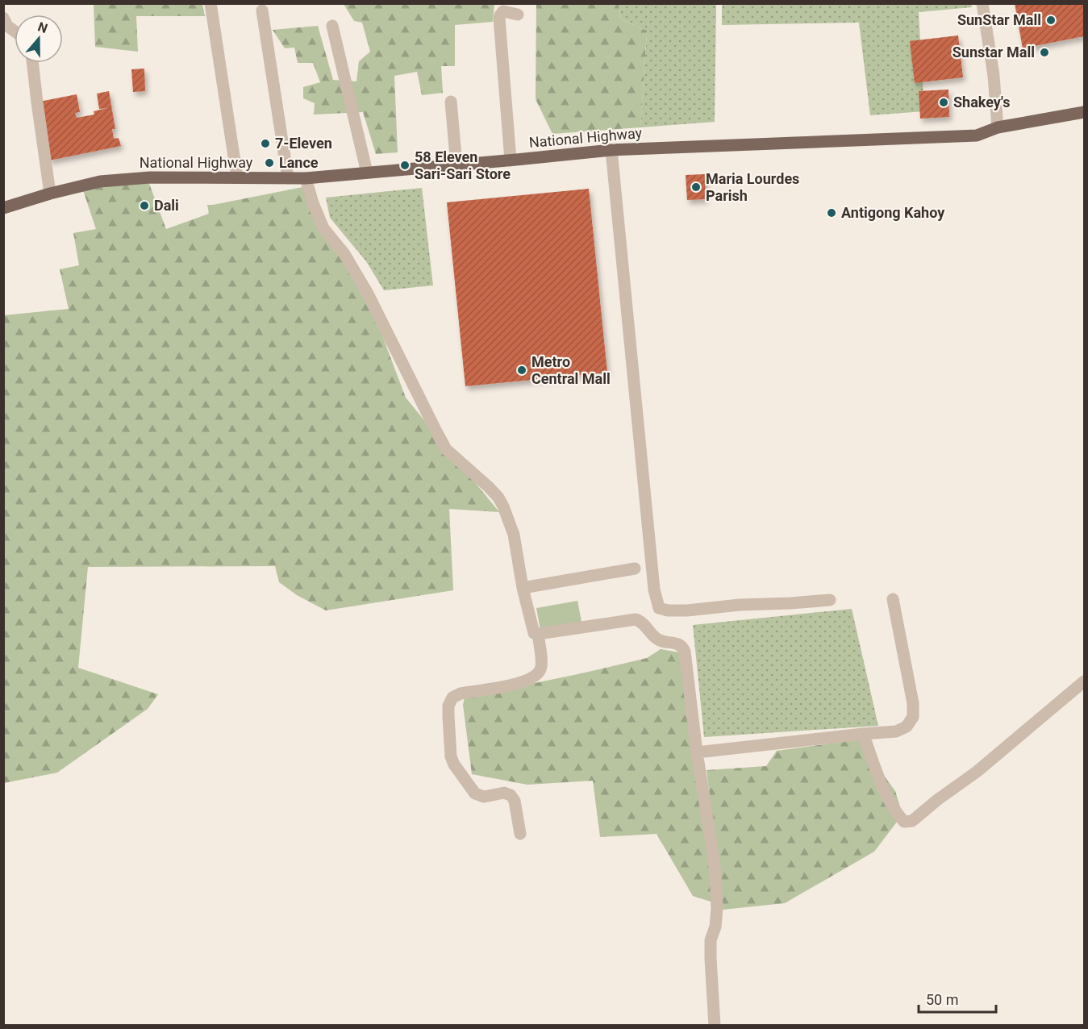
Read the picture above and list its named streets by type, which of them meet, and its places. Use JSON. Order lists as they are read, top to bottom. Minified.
{"streets":{"main road":["National Highway"]},"places":["SunStar Mall","Sunstar Mall","Shakey's","7-Eleven","Lance","58 Eleven Sari-Sari Store","Maria Lourdes Parish","Dali","Antigong Kahoy","Metro Central Mall"],"scale_bar":"50 m","north":"top"}
